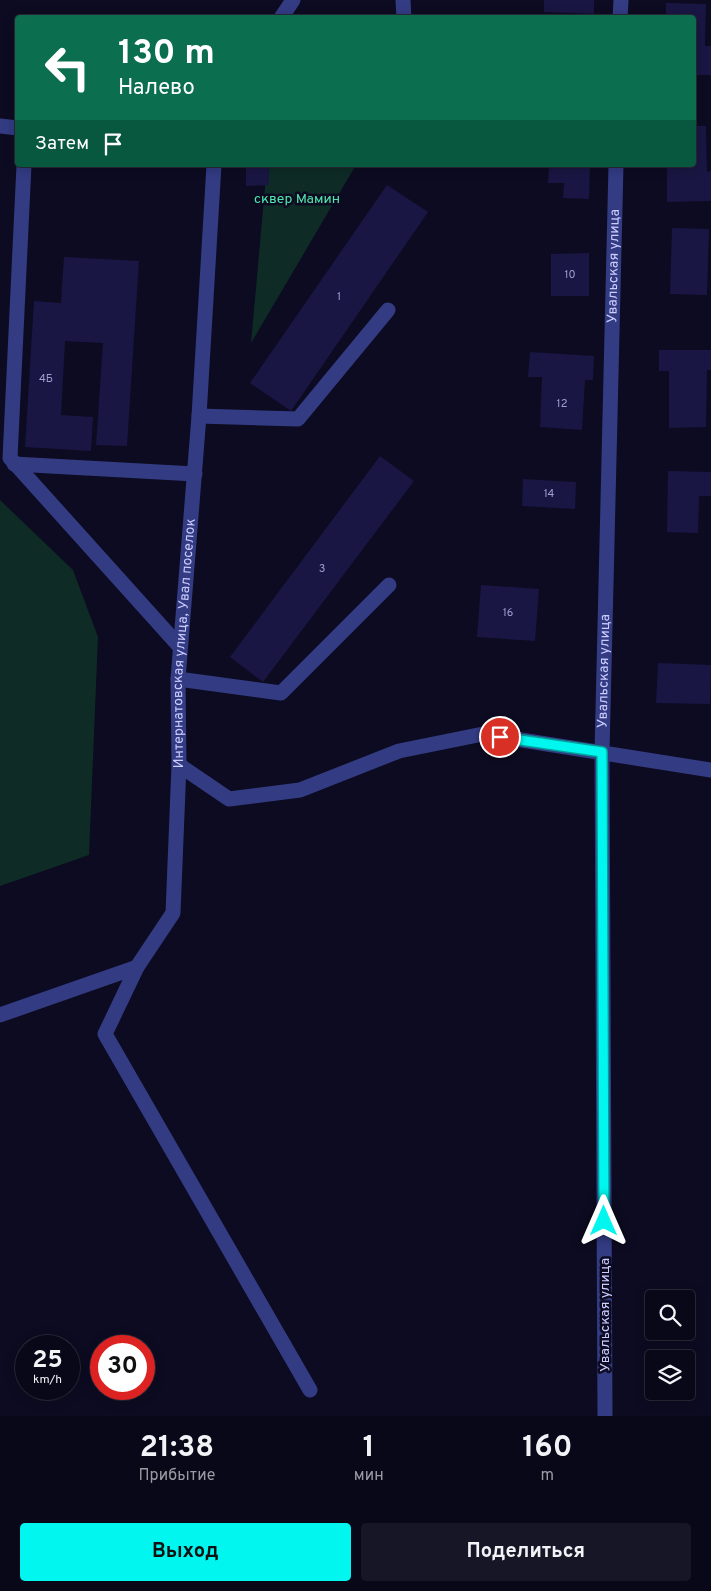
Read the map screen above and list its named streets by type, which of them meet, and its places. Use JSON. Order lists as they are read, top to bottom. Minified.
{"streets":{"street":["Увальская улица","Интернатовская улица, Увал поселок"]},"parks":["сквер Мамин"],"house_numbers":["10","1","4Б","12","14","3","16"],"page":{"turn":["130 m","Налево"],"then":"Затем","speed":"25 km/h","limit":"30","eta":["21:38","Прибытие","1","мин","160","m"],"buttons":["Выход","Поделиться"]}}
